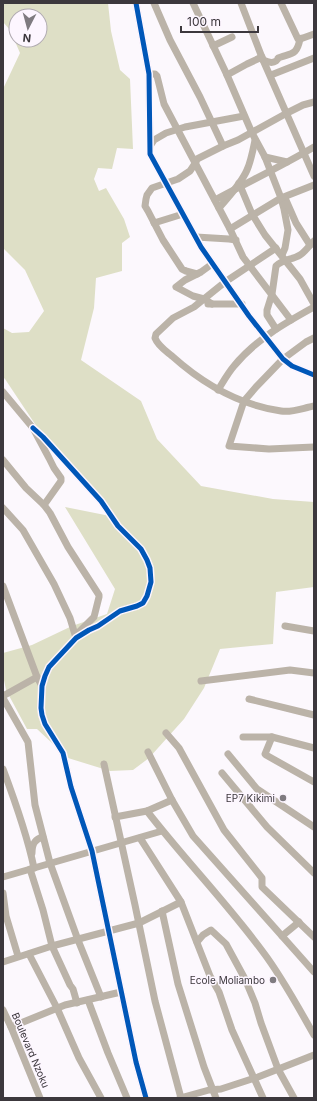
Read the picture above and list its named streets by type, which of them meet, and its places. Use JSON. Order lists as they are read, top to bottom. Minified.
{"streets":{"street":["Boulevard Nzoku"]},"places":["EP7 Kikimi","Ecole Moliambo"],"scale_bar":"100 m","north":"bottom"}
